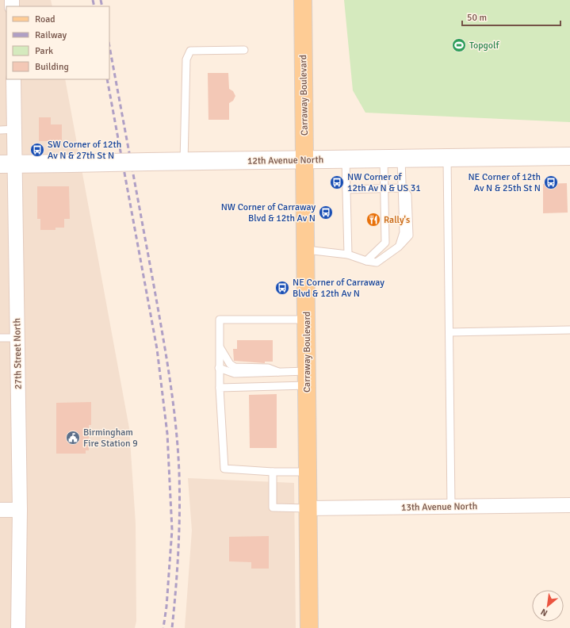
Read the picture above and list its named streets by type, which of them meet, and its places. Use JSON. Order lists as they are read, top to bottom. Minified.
{"streets":{"main road":["Carraway Boulevard"],"street":["12th Avenue North","27th Street North","13th Avenue North"]},"crossings":[["Carraway Boulevard","12th Avenue North"],["Carraway Boulevard","13th Avenue North"],["12th Avenue North","27th Street North"]],"places":{"sports":["Topgolf"],"bus stop":["SW Corner of 12th Av N & 27th St N","NW Corner of 12th Av N & US 31","NE Corner of 12th Av N & 25th St N","NW Corner of Carraway Blvd & 12th Av N","NE Corner of Carraway Blvd & 12th Av N"],"restaurant":["Rally's"],"public building":["Birmingham Fire Station 9"]},"legend":["Road","Railway","Park","Building"],"scale_bar":"50 m","north":"bottom left"}
